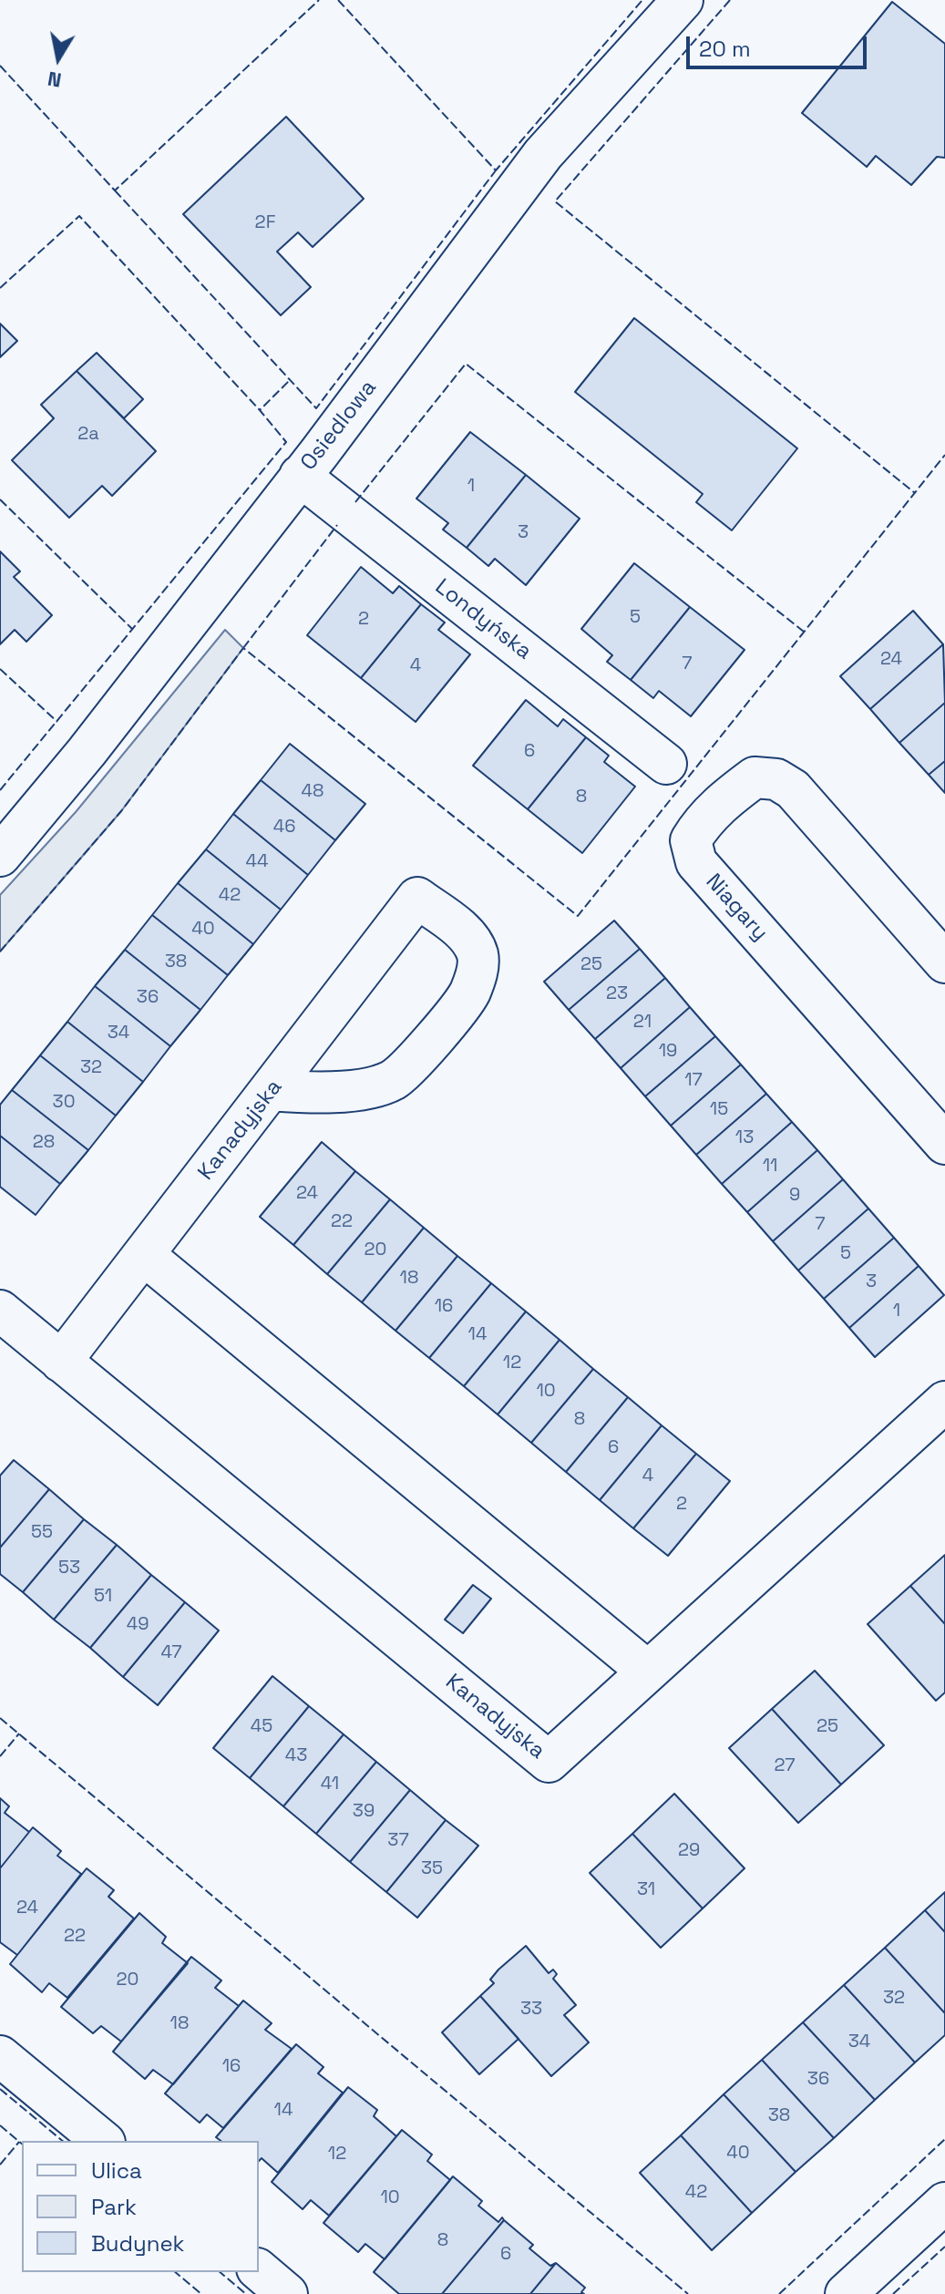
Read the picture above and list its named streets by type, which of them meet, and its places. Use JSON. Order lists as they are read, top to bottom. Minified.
{"streets":{"street":["Osiedlowa","Londyńska","Niagary","Kanadyjska"]},"crossings":[["Osiedlowa","Londyńska"]],"house_numbers":["2F","2a","1","3","5","2","24","7","4","6","48","8","46","44","42","40","38","25","23","36","21","34","19","32","17","30","15","13","28","11","24","9","22","7","20","5","18","3","16","1","14","12","10","8","6","4","2","55","53","51","49","47","45","25","43","27","41","39","37","29","35","31","24","22","20","32","33","18","34","16","36","14","38","40","12","42","10","8","6"],"legend":["Ulica","Park","Budynek"],"scale_bar":"20 m","north":"bottom"}
